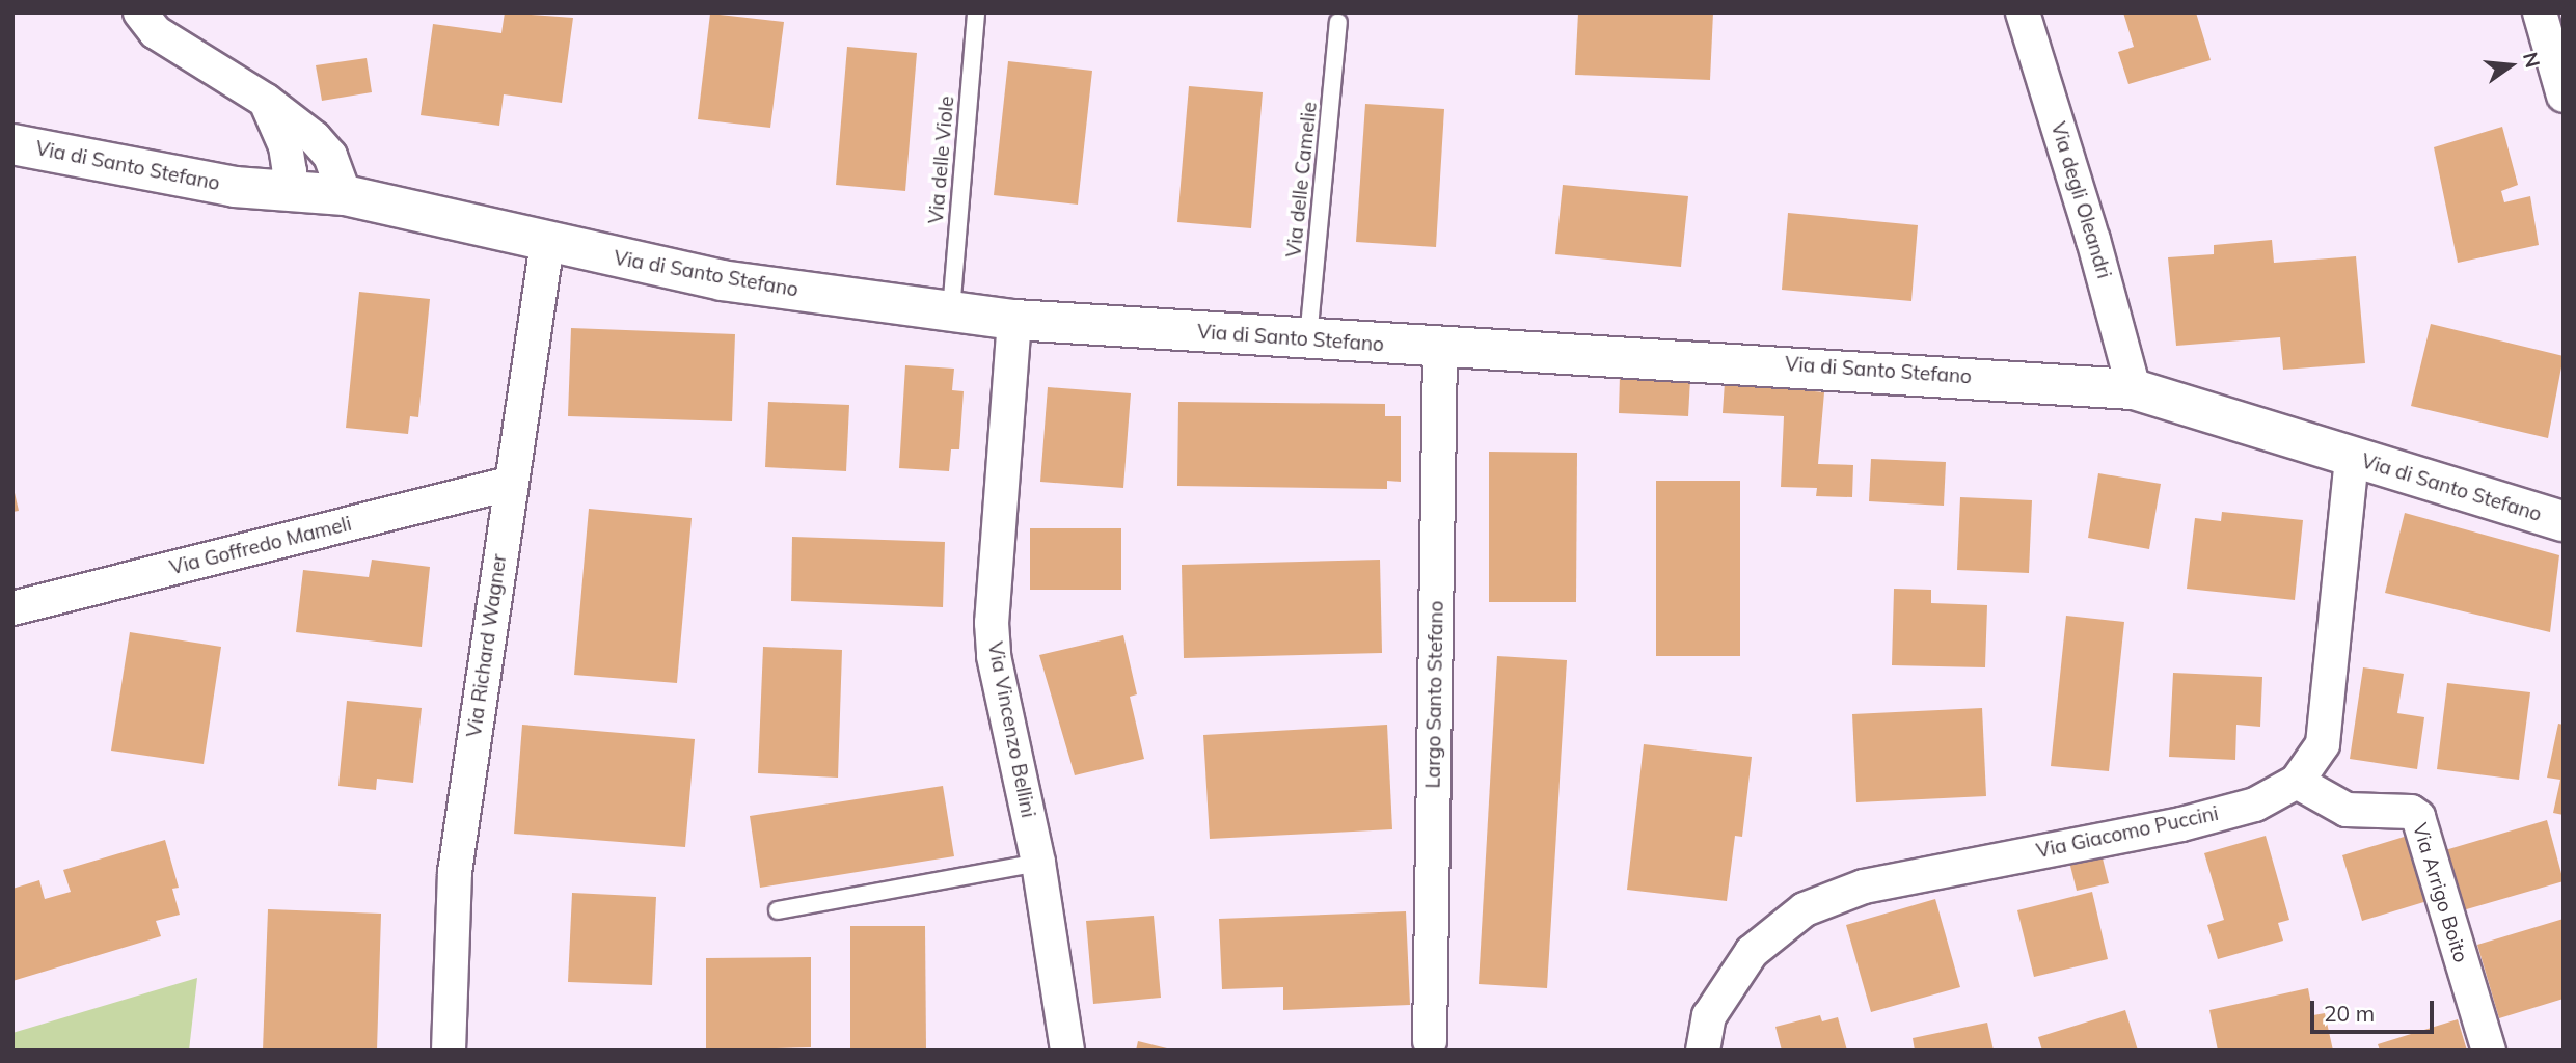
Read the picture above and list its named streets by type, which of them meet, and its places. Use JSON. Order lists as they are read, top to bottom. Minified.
{"streets":{"street":["Via di Santo Stefano","Via degli Oleandri","Via Goffredo Mameli","Via Richard Wagner","Largo Santo Stefano","Via Vincenzo Bellini","Via Giacomo Puccini","Via Arrigo Boito"],"lane":["Via delle Viole","Via delle Camelie"]},"crossings":[["Via delle Viole","Via di Santo Stefano"],["Via di Santo Stefano","Via delle Camelie"],["Via di Santo Stefano","Via degli Oleandri"],["Via di Santo Stefano","Via Richard Wagner"],["Via di Santo Stefano","Largo Santo Stefano"],["Via di Santo Stefano","Via Vincenzo Bellini"],["Via di Santo Stefano","Via Giacomo Puccini"],["Via Goffredo Mameli","Via Richard Wagner"],["Via Giacomo Puccini","Via Arrigo Boito"]],"scale_bar":"20 m","north":"right"}
